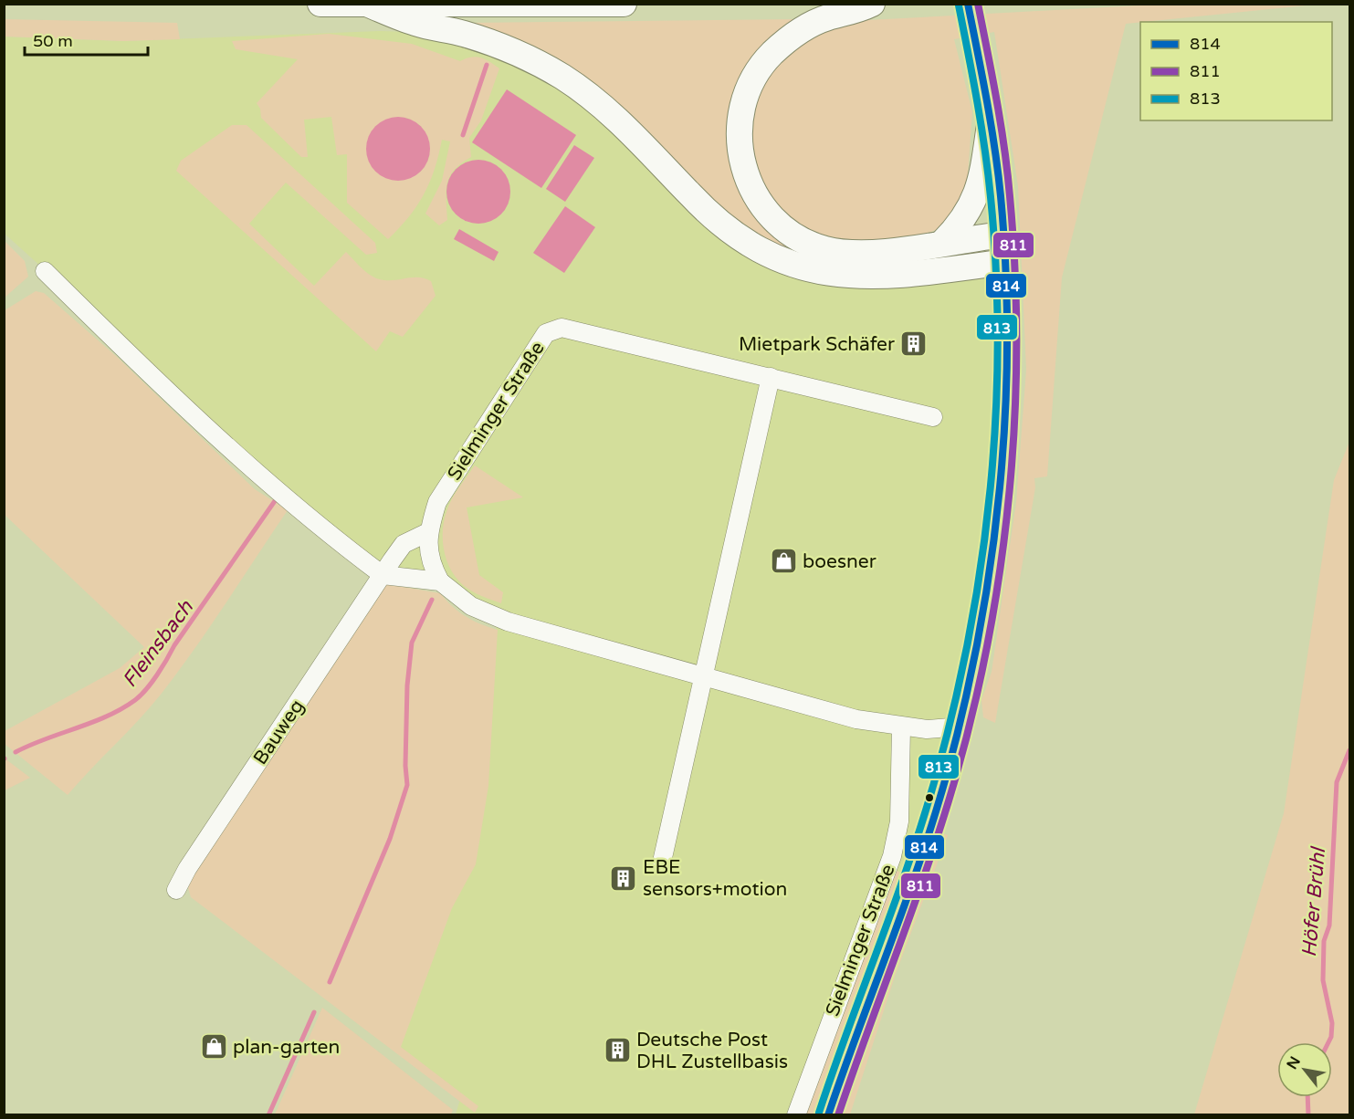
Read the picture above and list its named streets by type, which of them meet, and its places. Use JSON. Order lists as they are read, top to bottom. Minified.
{"streets":{"street":["Sielminger Straße","Bauweg"]},"crossings":[["Sielminger Straße","Bauweg"]],"water":["Fleinsbach","Höfer Brühl"],"places":{"building":["Mietpark Schäfer","EBE sensors+motion","Deutsche Post DHL Zustellbasis"],"shop":["boesner","plan-garten"]},"lines":["transit line 814","transit line 811","transit line 813"],"legend":["814","811","813"],"scale_bar":"50 m","north":"top left"}
